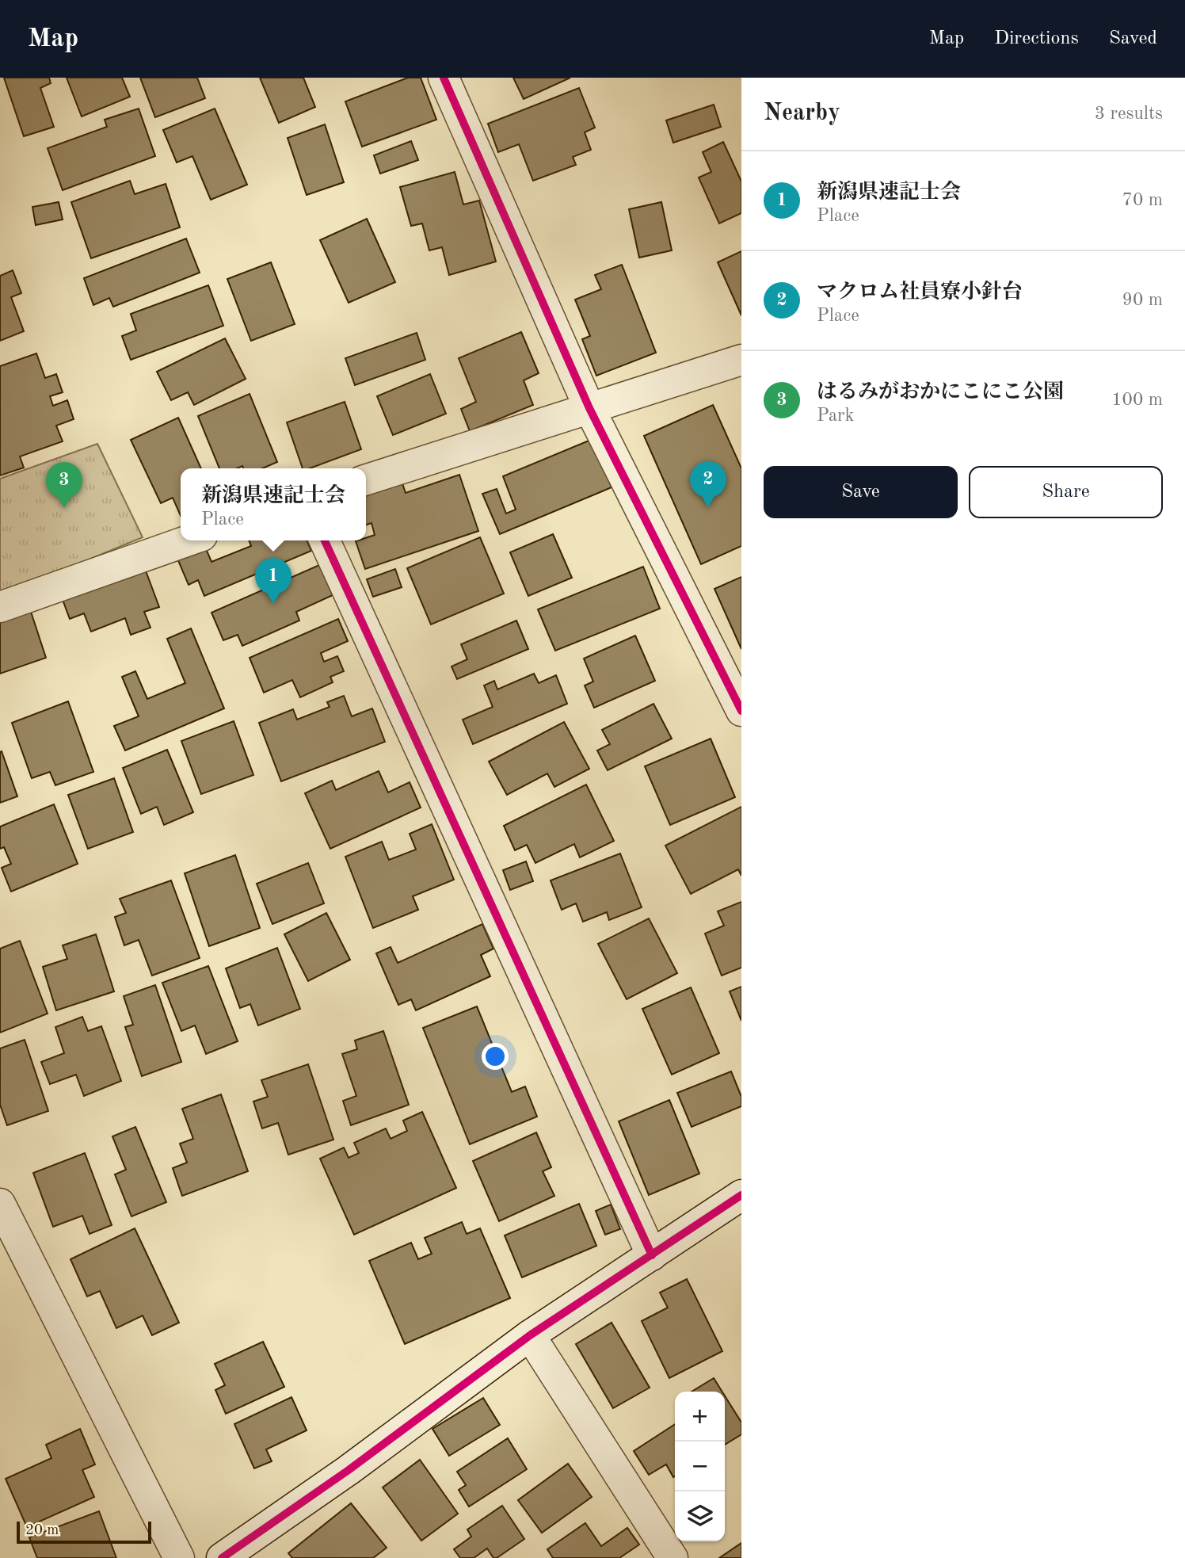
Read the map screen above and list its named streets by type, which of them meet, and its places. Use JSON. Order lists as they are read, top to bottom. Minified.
{"scale_bar":"20 m","page":{"header":"Map","nav":["Map","Directions","Saved"],"heading":["Nearby","3 results"],"list":[{"mark":"1","name":"新潟県速記士会","note":"Place","value":"70 m"},{"mark":"2","name":"マクロム社員寮小針台","note":"Place","value":"90 m"},{"mark":"3","name":"はるみがおかにこにこ公園","note":"Park","value":"100 m"}],"buttons":["Save","Share"],"pins":["2","3","1"],"popup":["新潟県速記士会","Place"],"map_buttons":["+","−"],"scale":"20 m"}}
